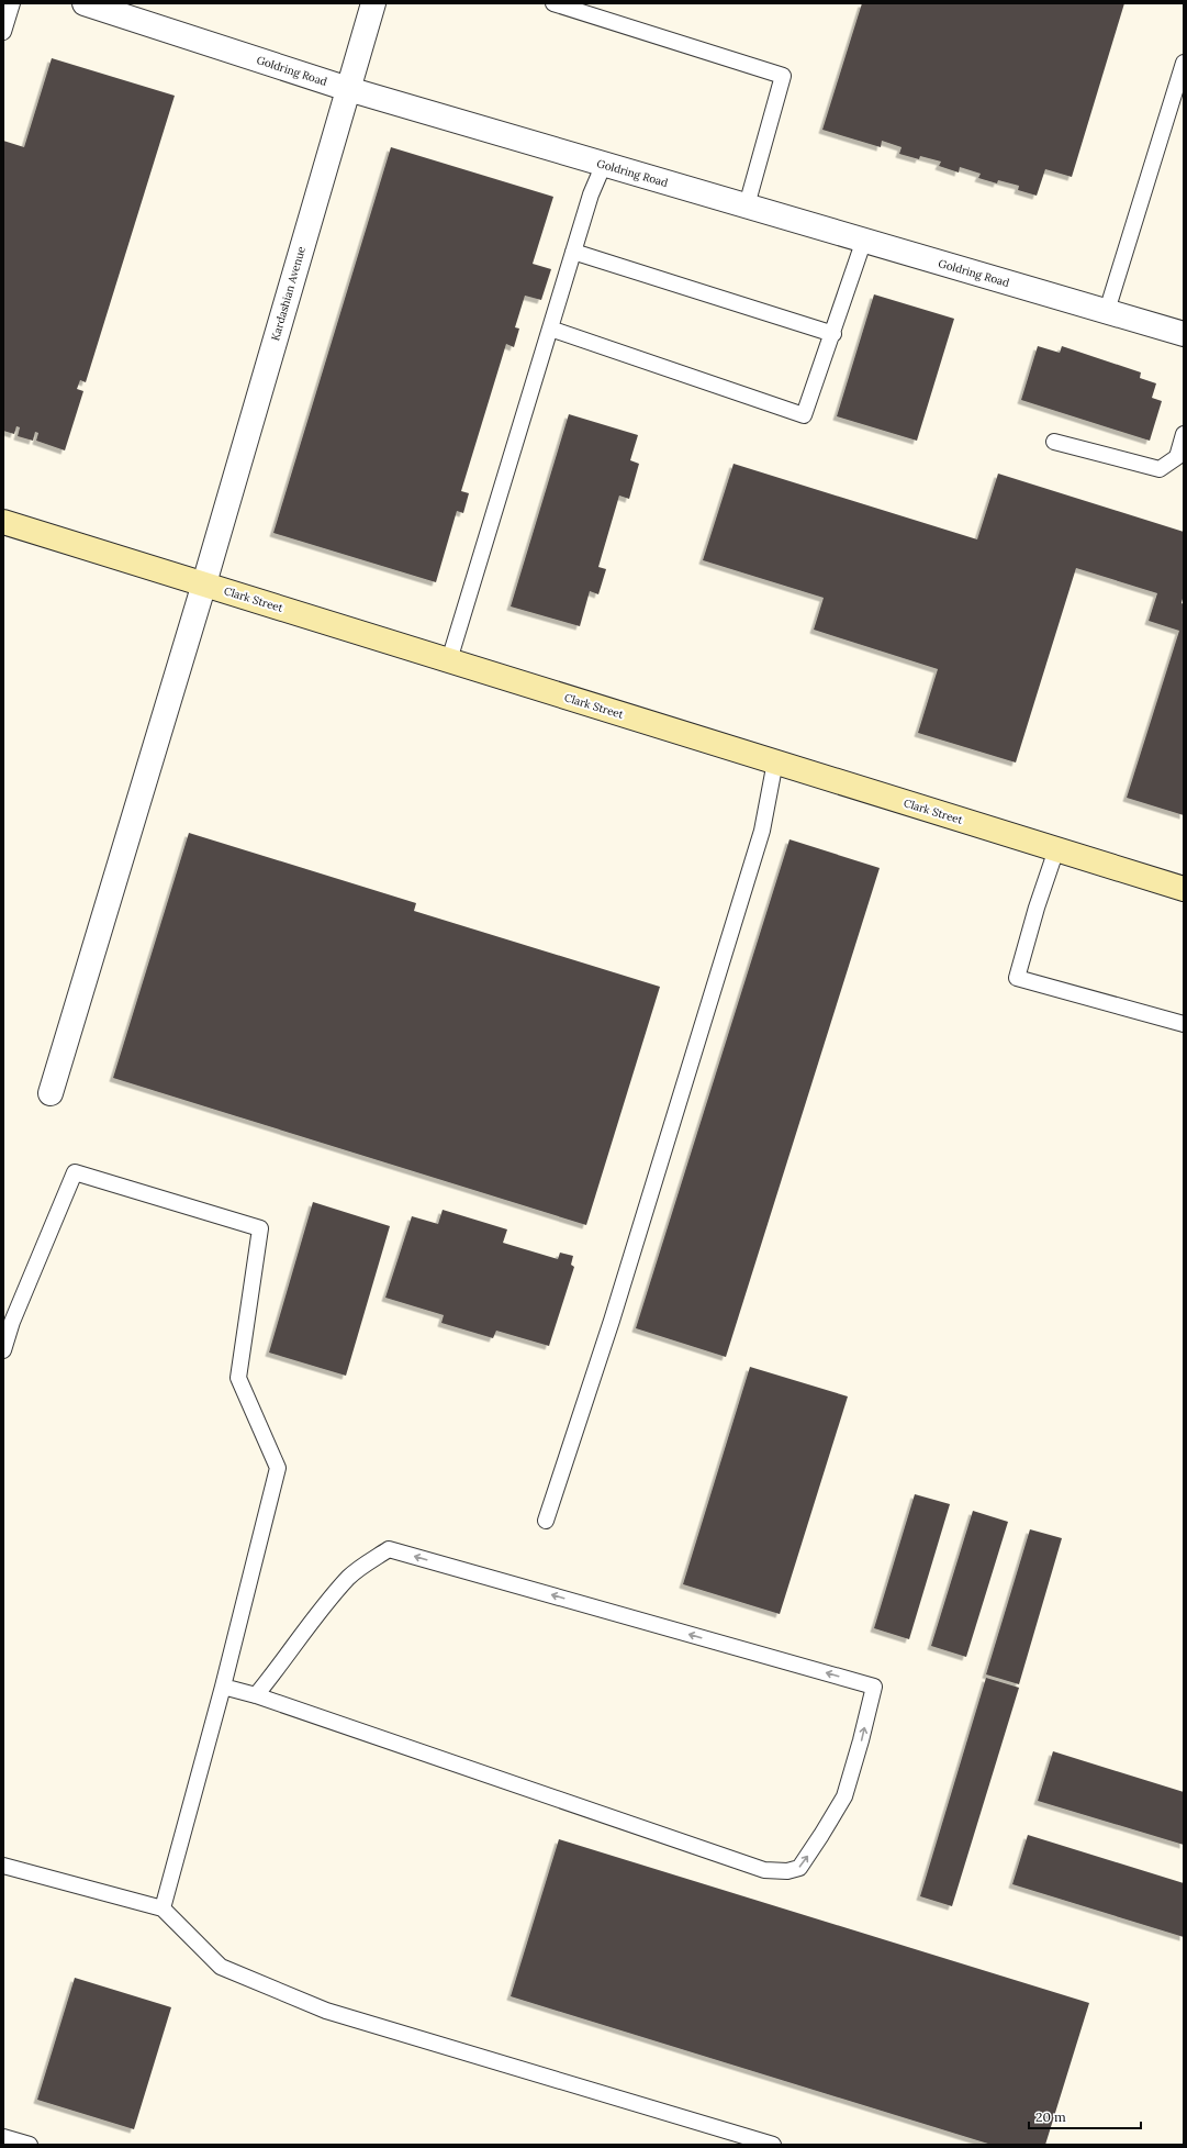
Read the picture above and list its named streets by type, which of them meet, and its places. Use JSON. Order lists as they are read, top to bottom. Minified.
{"streets":{"street":["Goldring Road","Kardashian Avenue","Clark Street"]},"crossings":[["Goldring Road","Kardashian Avenue"],["Kardashian Avenue","Clark Street"]],"scale_bar":"20 m"}
